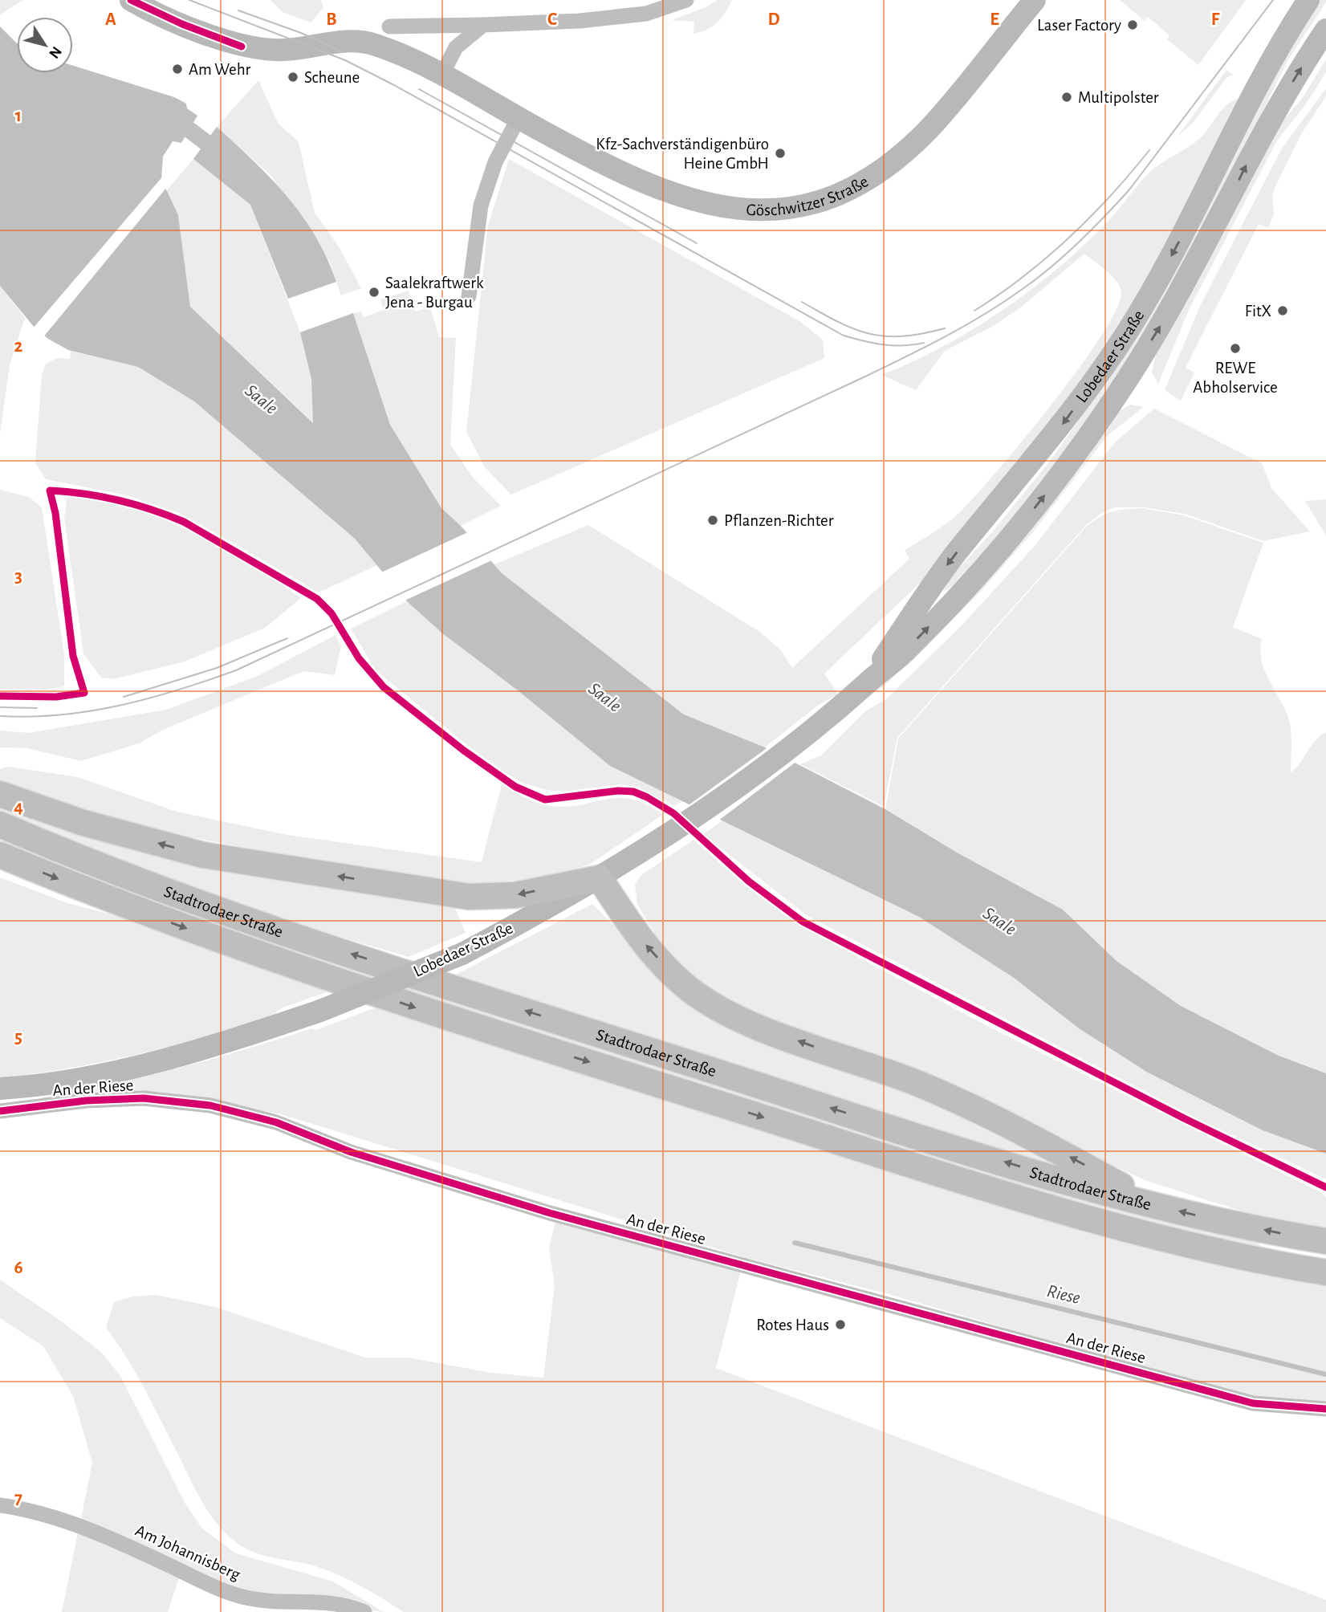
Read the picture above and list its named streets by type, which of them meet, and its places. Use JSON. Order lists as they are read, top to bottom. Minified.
{"streets":{"main road":["Göschwitzer Straße","Lobedaer Straße","Stadtrodaer Straße"],"street":["An der Riese","Am Johannisberg"]},"water":["Saale","Riese"],"places":["Laser Factory","Am Wehr","Scheune","Multipolster","Kfz-Sachverständigenbüro Heine GmbH","Saalekraftwerk Jena - Burgau","FitX","REWE Abholservice","Pflanzen-Richter","Rotes Haus"],"north":"bottom right","grid":{"columns":["A","B","C","D","E","F"],"rows":["1","2","3","4","5","6","7"]}}
